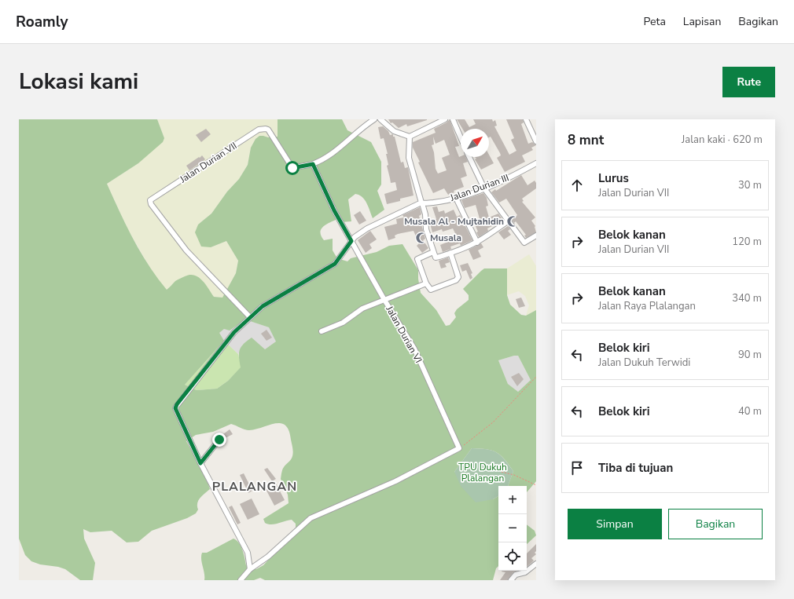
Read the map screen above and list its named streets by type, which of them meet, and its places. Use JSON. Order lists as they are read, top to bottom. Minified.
{"streets":{"street":["Jalan Durian VII","Jalan Durian III","Jalan Durian VI"]},"districts":["PLALANGAN"],"parks":["TPU Dukuh Plalangan"],"places":{"mosque":["Musala Al - Mujtahidin","Musala"]},"north":"top right","page":{"header":"Roamly","nav":["Peta","Lapisan","Bagikan"],"title":"Lokasi kami","buttons":["Rute",["Simpan","Bagikan"]],"heading":["8 mnt","Jalan kaki · 620 m"],"list":[["Lurus","Jalan Durian VII","30 m"],["Belok kanan","Jalan Durian VII","120 m"],["Belok kanan","Jalan Raya Plalangan","340 m"],["Belok kiri","Jalan Dukuh Terwidi","90 m"],["Belok kiri","40 m"],"Tiba di tujuan"],"map_buttons":["+","−"]}}
